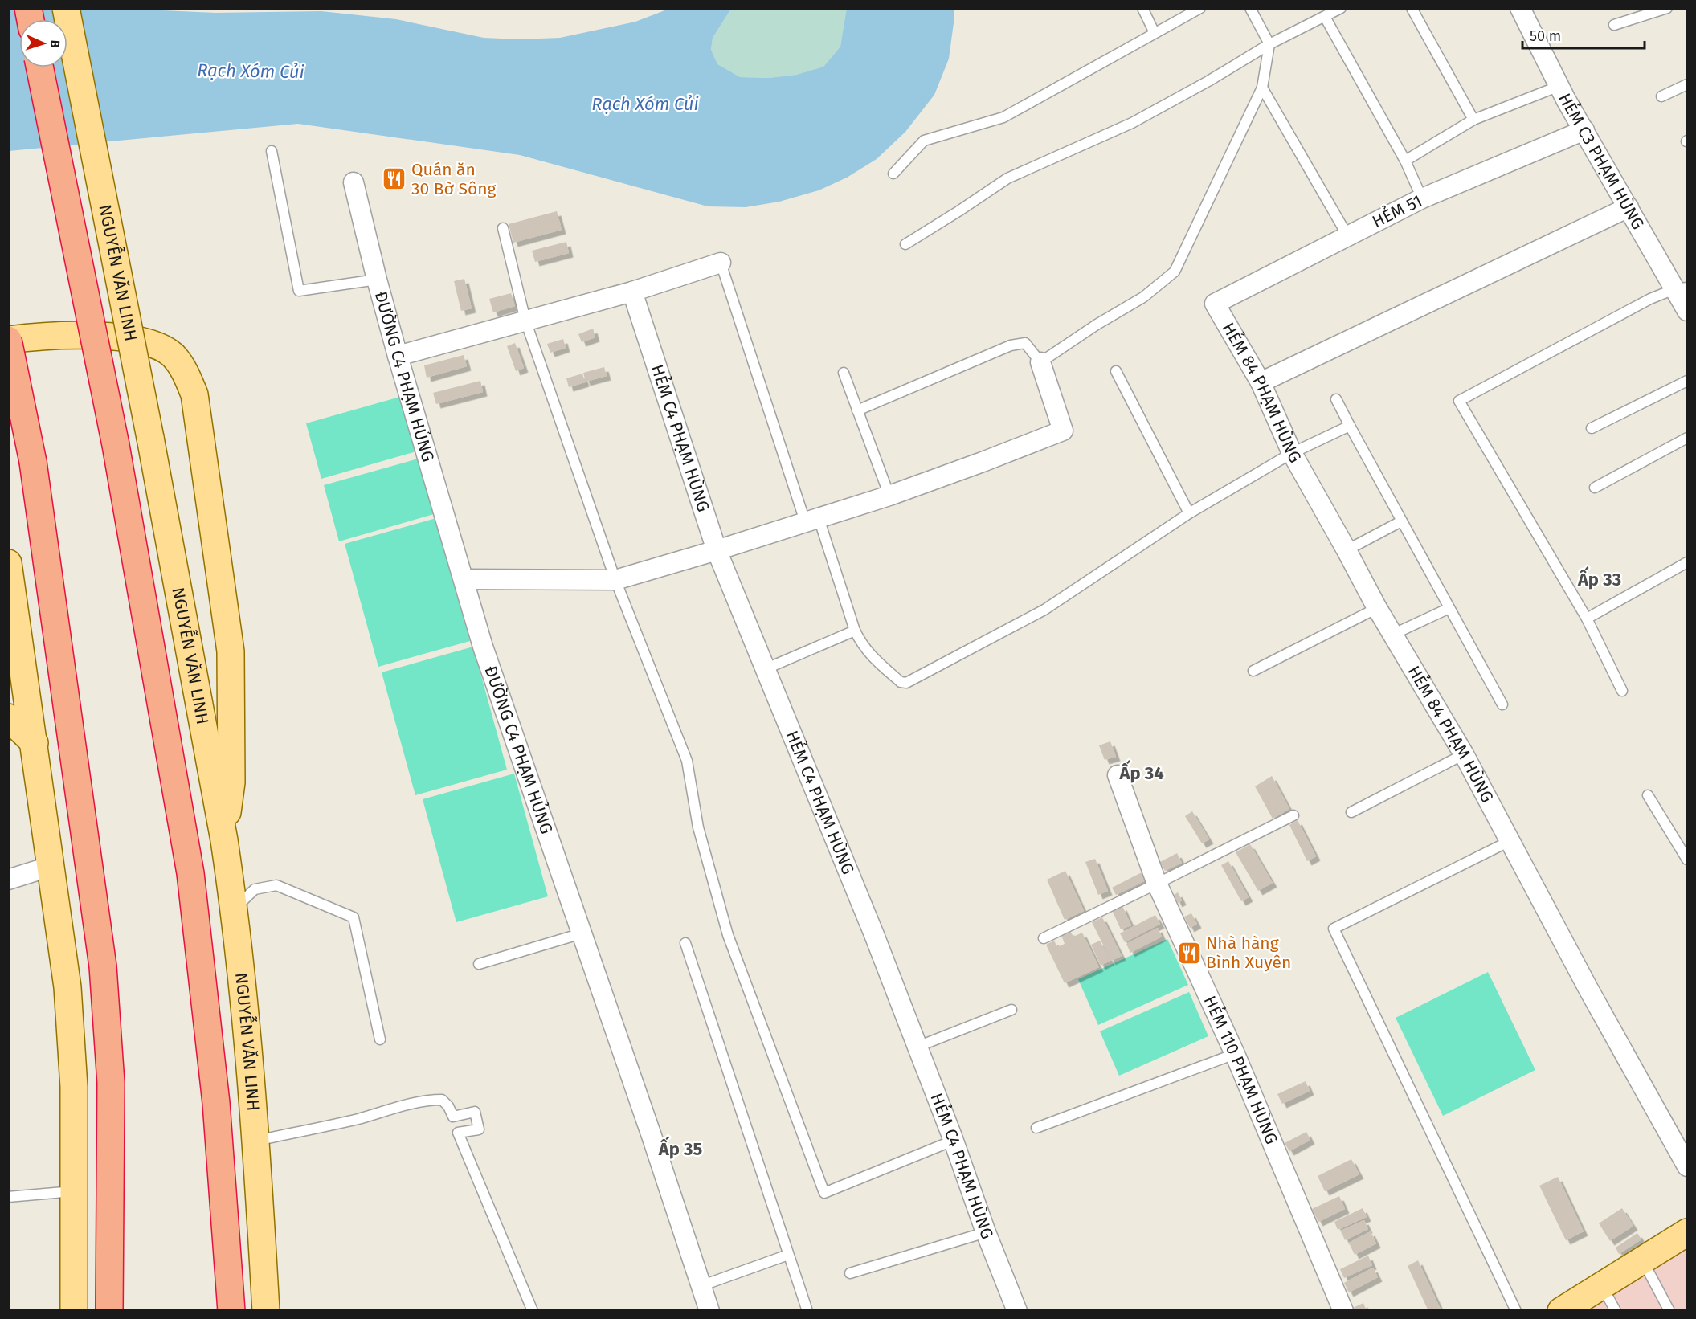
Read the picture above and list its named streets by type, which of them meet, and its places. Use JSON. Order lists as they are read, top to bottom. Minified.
{"streets":{"main road":["NGUYỄN VĂN LINH"],"street":["HẺM C3 PHẠM HÙNG","HẺM 51","ĐƯỜNG C4 PHẠM HỦNG","HẺM 84 PHẠM HÙNG","HẺM C4 PHẠM HÙNG","HẺM 110 PHẠM HÙNG"]},"crossings":[["HẺM C3 PHẠM HÙNG","HẺM 51"],["HẺM 51","HẺM 84 PHẠM HÙNG"]],"districts":["Ấp 33","Ấp 34","Ấp 35"],"water":["Rạch Xóm Củi"],"places":{"restaurant":["Quán ăn 30 Bờ Sông","Nhà hàng Bình Xuyên"]},"scale_bar":"50 m","north":"right"}
